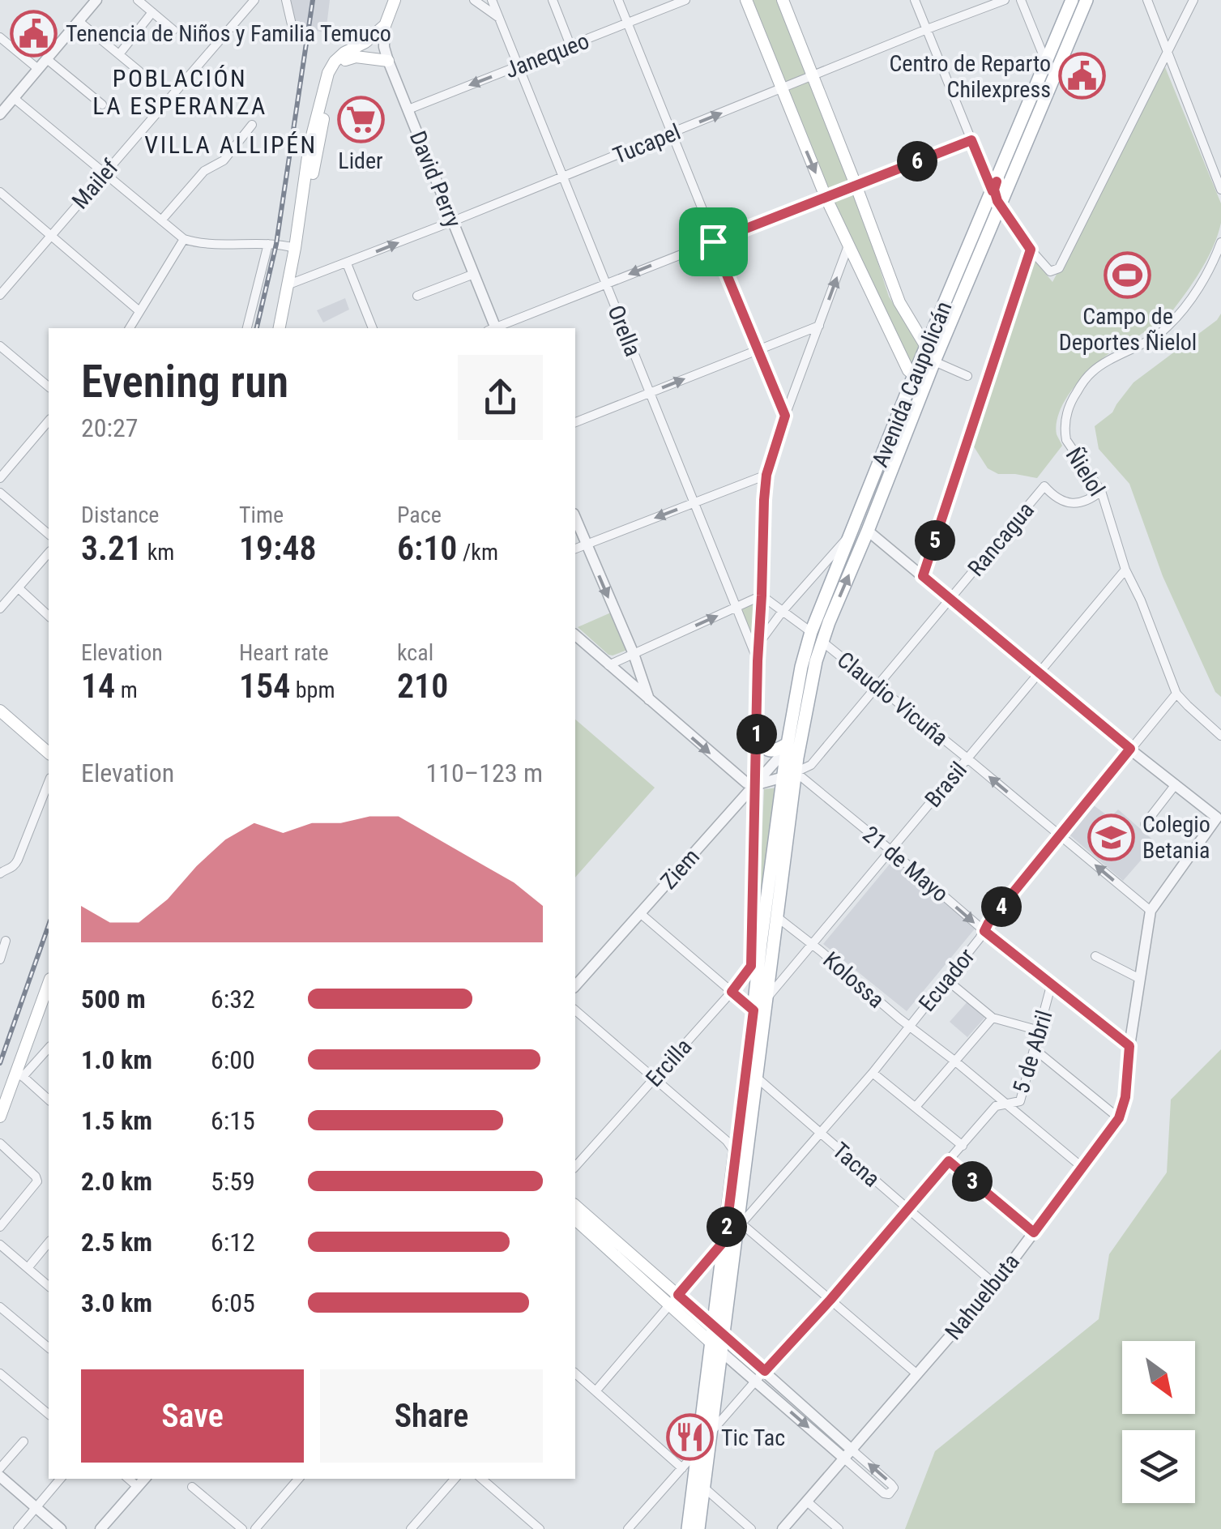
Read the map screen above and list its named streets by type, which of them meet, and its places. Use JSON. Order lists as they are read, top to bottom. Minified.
{"streets":{"main road":["Avenida Caupolicán"],"street":["Janequeo","Tucapel","David Perry","Mailef","Orella","Ñielol","Rancagua","Claudio Vicuña","Brasil","21 de Mayo","Ziem","Kolossa","Ecuador","5 de Abril","Ercilla","Tacna","Nahuelbuta"]},"crossings":[["Janequeo","David Perry"],["Janequeo","Orella"],["Tucapel","David Perry"],["Tucapel","Orella"],["Avenida Caupolicán","Rancagua"],["Avenida Caupolicán","Claudio Vicuña"],["Avenida Caupolicán","Brasil"],["Avenida Caupolicán","21 de Mayo"],["Avenida Caupolicán","Ziem"],["Avenida Caupolicán","Kolossa"],["Avenida Caupolicán","Ecuador"],["Avenida Caupolicán","Ercilla"],["Avenida Caupolicán","Tacna"],["Ñielol","Rancagua"],["Ñielol","Brasil"],["Ñielol","Ecuador"],["Rancagua","Claudio Vicuña"],["Rancagua","21 de Mayo"],["Claudio Vicuña","Brasil"],["Claudio Vicuña","Ecuador"],["Claudio Vicuña","Nahuelbuta"],["Brasil","21 de Mayo"],["Brasil","Kolossa"],["21 de Mayo","Ecuador"],["21 de Mayo","5 de Abril"],["21 de Mayo","Nahuelbuta"],["Kolossa","Ecuador"],["Kolossa","5 de Abril"],["Kolossa","Nahuelbuta"],["Ecuador","Tacna"],["5 de Abril","Tacna"],["Tacna","Nahuelbuta"]],"one_way":["Janequeo","Claudio Vicuña"],"districts":["POBLACIÓN LA ESPERANZA","VILLA ALLIPÉN"],"places":{"public building":["Tenencia de Niños y Familia Temuco","Centro de Reparto Chilexpress"],"supermarket":["Lider"],"sports":["Campo de Deportes Ñielol"],"school or university":["Colegio Betania"],"restaurant":["Tic Tac"]},"north":"bottom right","page":{"pins":["6","5","1","4","3","2"],"heading":["Evening run","20:27"],"stats":[["Distance","3.21 km"],["Time","19:48"],["Pace","6:10 /km"],["Elevation","14 m"],["Heart rate","154 bpm"],["kcal","210"]],"chart":["Elevation","110–123 m"],"list":[{"name":"500 m","note":"6:32"},{"name":"1.0 km","note":"6:00"},{"name":"1.5 km","note":"6:15"},{"name":"2.0 km","note":"5:59"},{"name":"2.5 km","note":"6:12"},{"name":"3.0 km","note":"6:05"}],"buttons":["Save","Share"]}}
